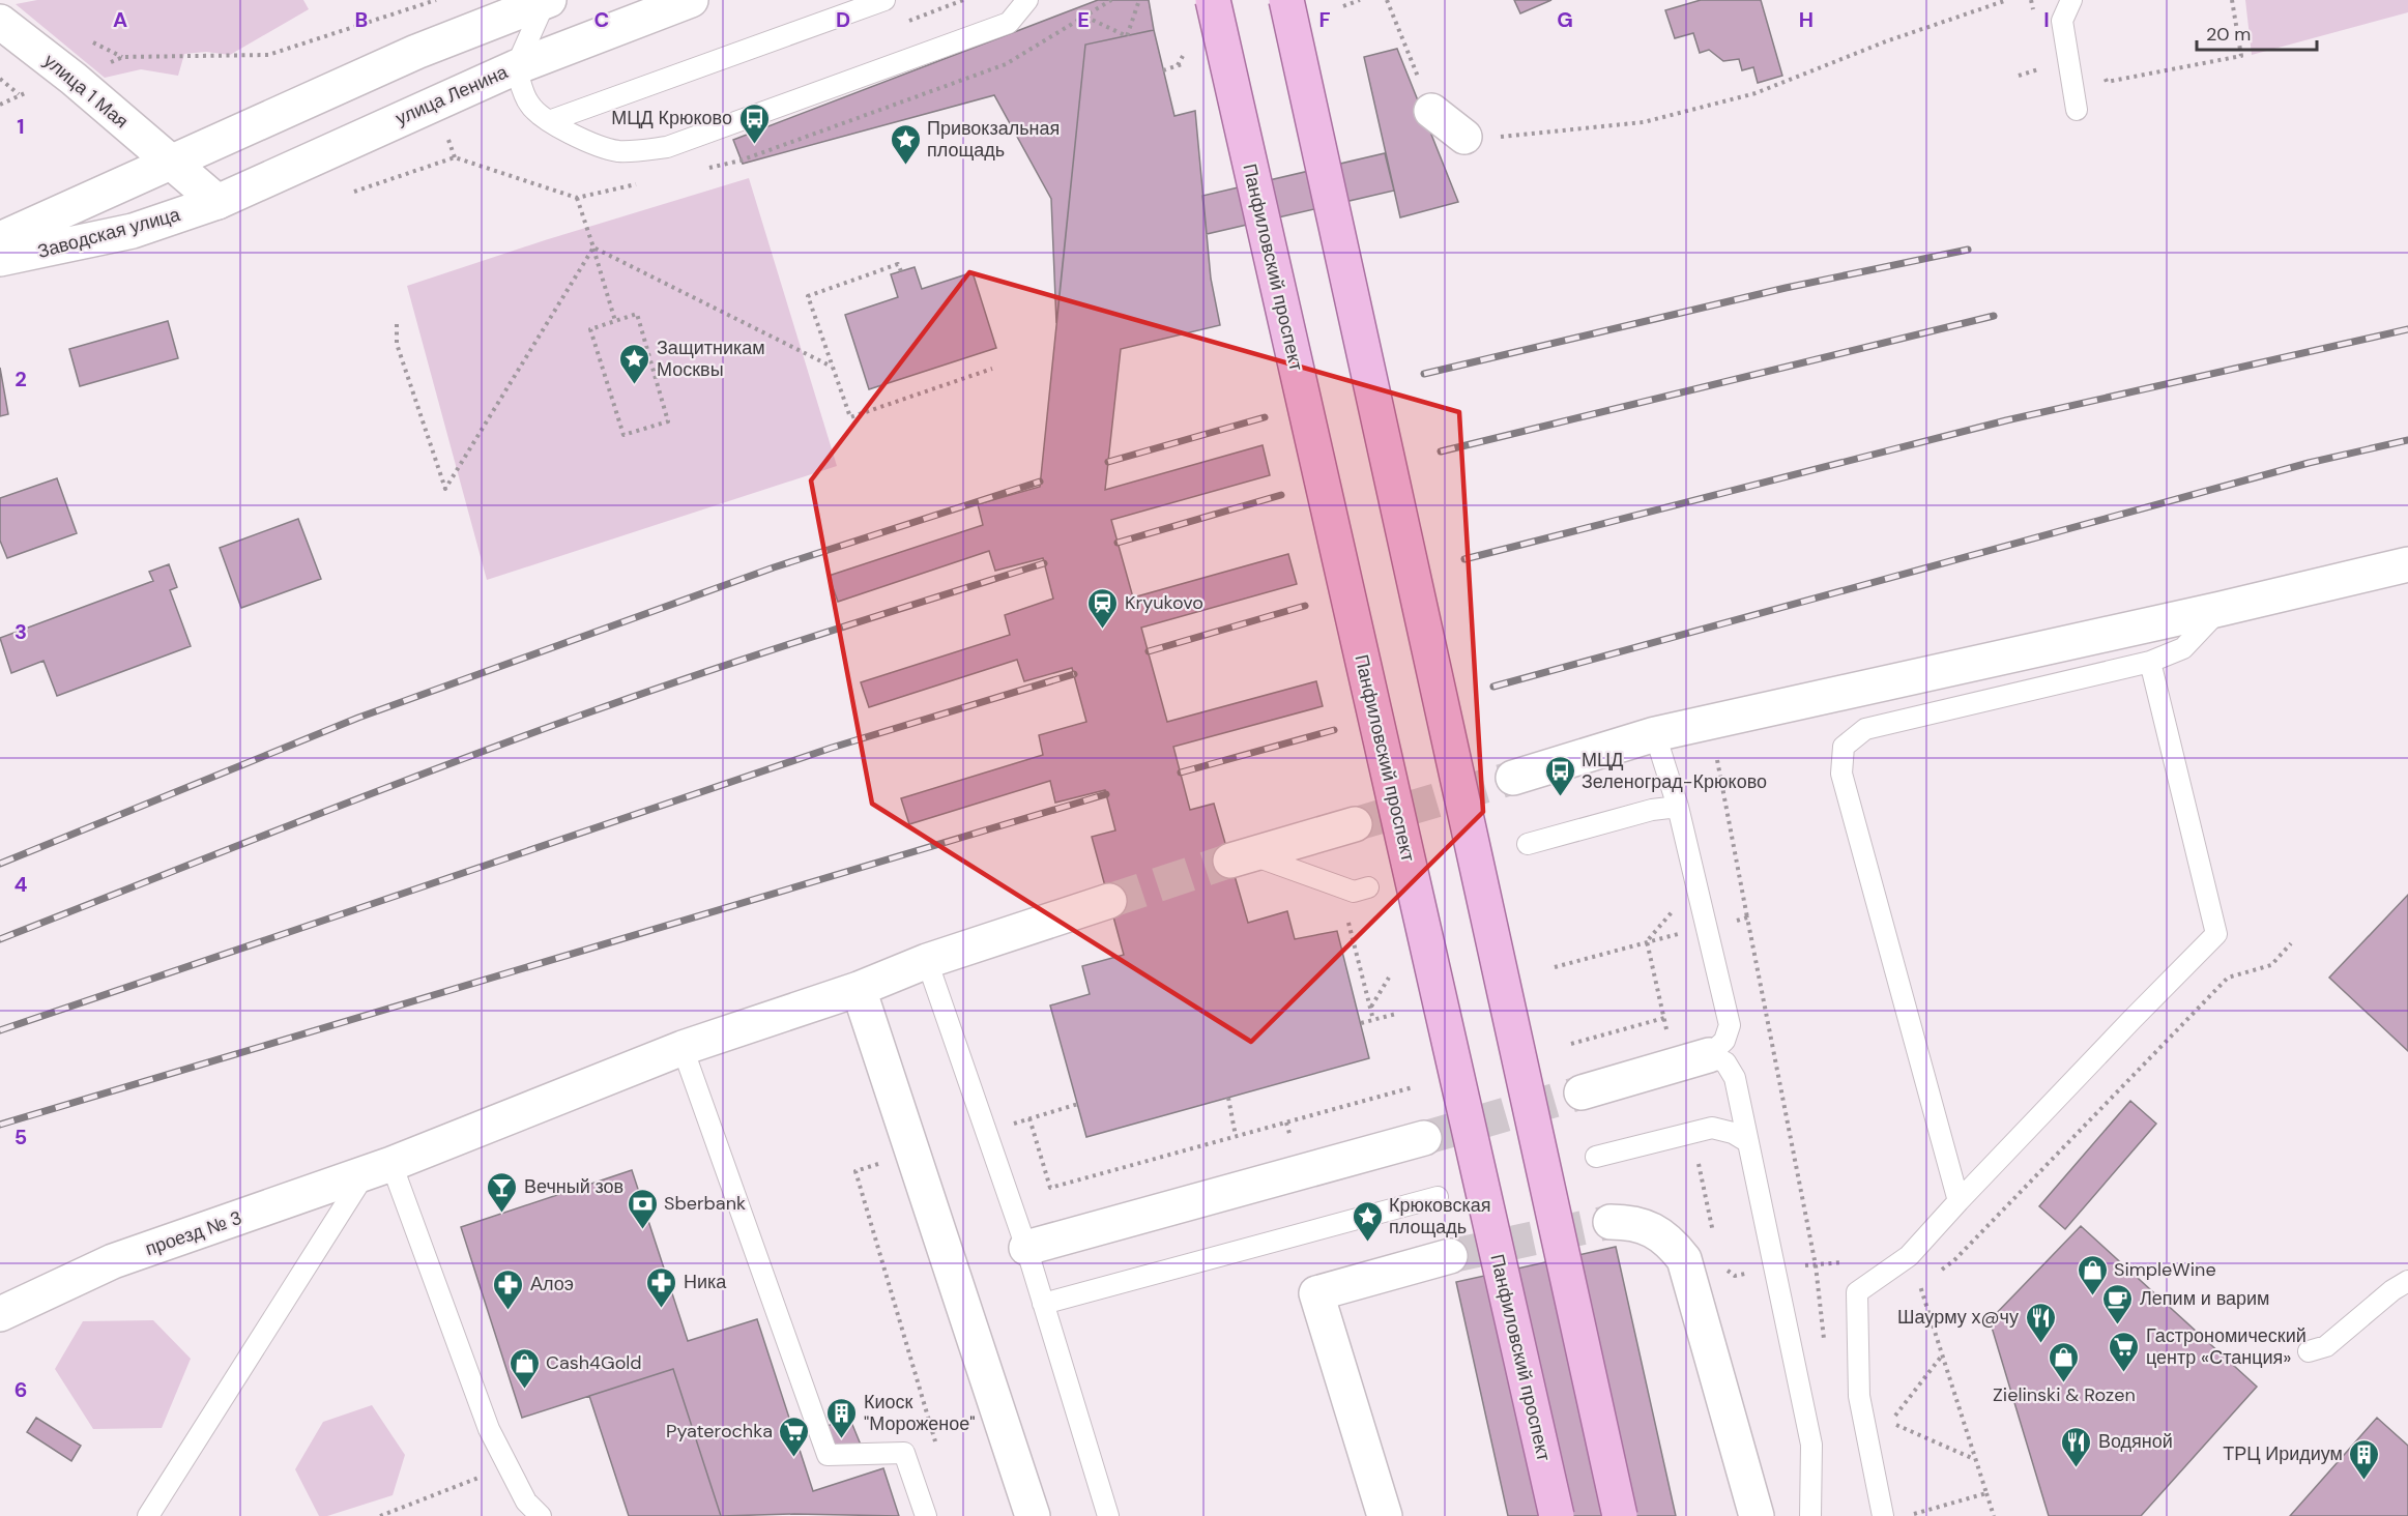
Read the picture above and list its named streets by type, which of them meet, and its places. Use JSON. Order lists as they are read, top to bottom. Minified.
{"streets":{"main road":["Панфиловский проспект"],"street":["улица 1 Мая","улица Ленина","Заводская улица","проезд № 3"]},"crossings":[["улица 1 Мая","улица Ленина"],["улица 1 Мая","Заводская улица"],["улица Ленина","Заводская улица"]],"places":{"bus stop":["МЦД Крюково","МЦД Зеленоград-Крюково"],"place":["Привокзальная площадь","Защитникам Москвы","Крюковская площадь"],"station":["Kryukovo"],"bar":["Вечный зов"],"bank":["Sberbank"],"shop":["SimpleWine","Zielinski & Rozen","Cash4Gold"],"pharmacy":["Ника","Алоэ"],"cafe":["Лепим и варим"],"restaurant":["Шаурму х@чу","Водяной"],"supermarket":["Гастрономический центр «Станция»","Pyaterochka"],"building":["Киоск \"Мороженое\"","ТРЦ Иридиум"]},"scale_bar":"20 m","grid":{"columns":["A","B","C","D","E","F","G","H","I"],"rows":["1","2","3","4","5","6"]}}
